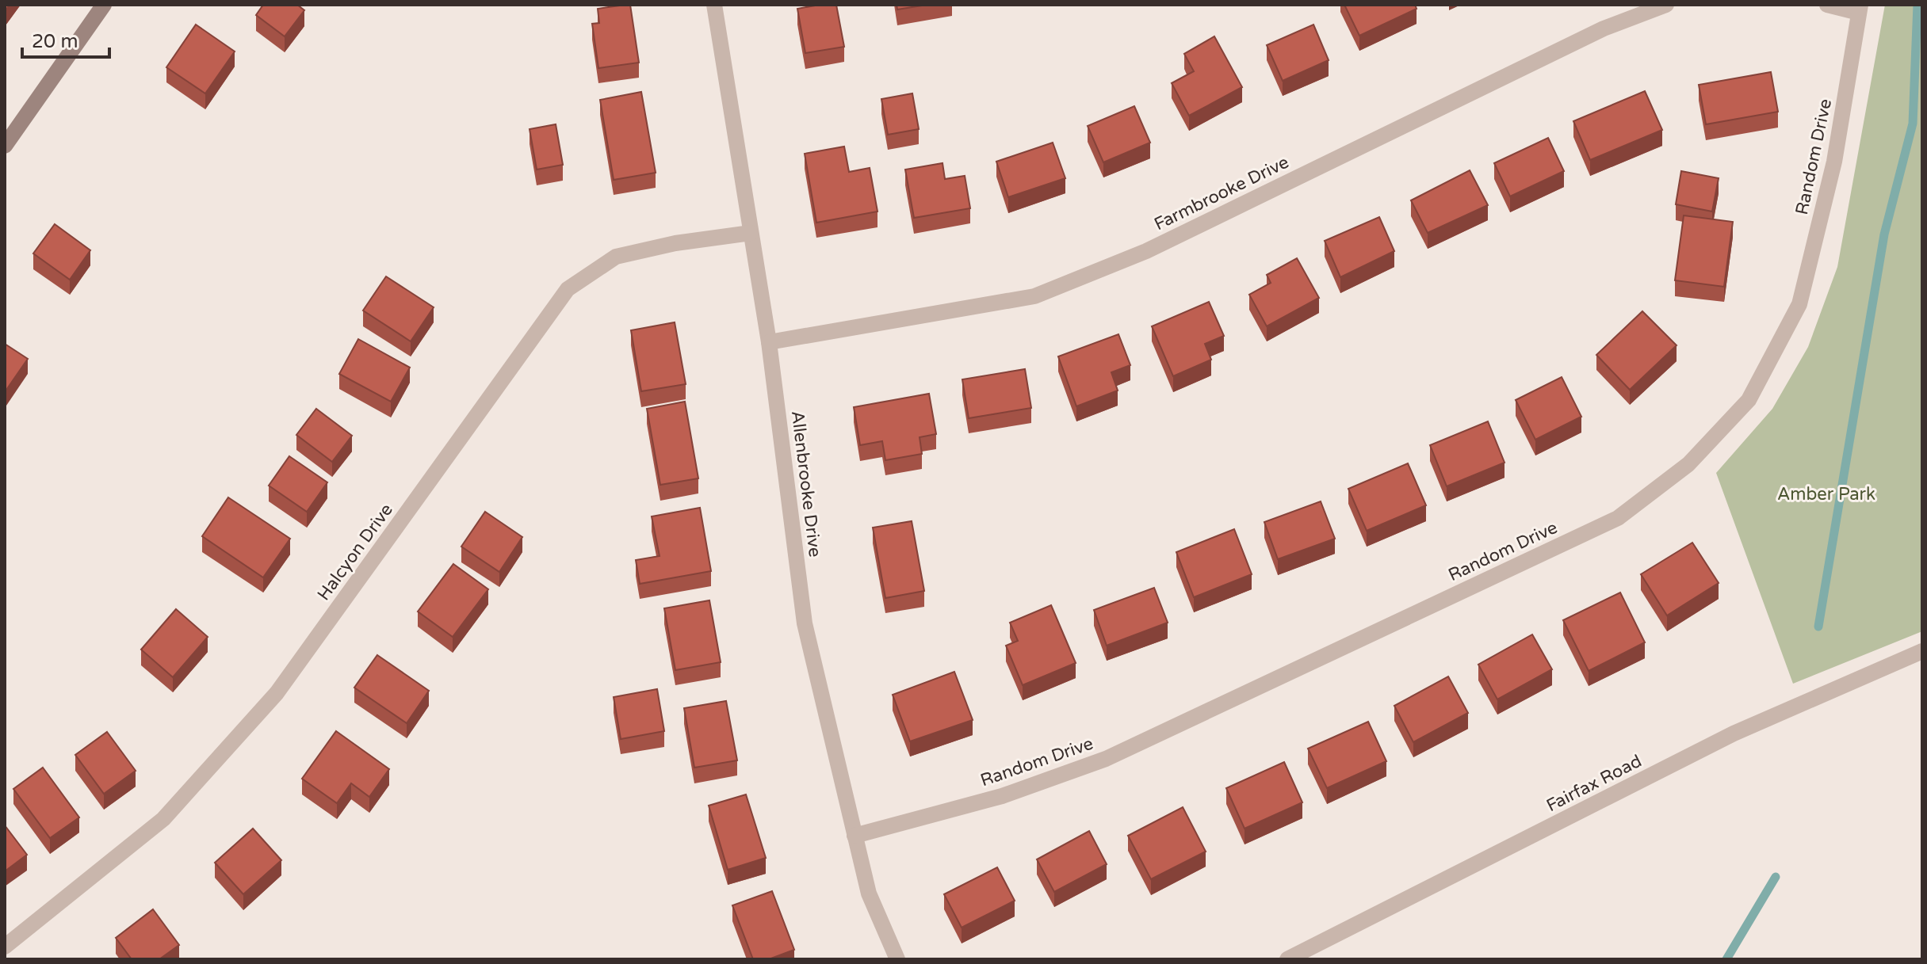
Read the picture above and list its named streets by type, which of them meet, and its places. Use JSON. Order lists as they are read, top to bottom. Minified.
{"streets":{"street":["Random Drive","Farmbrooke Drive","Allenbrooke Drive","Halcyon Drive","Fairfax Road"]},"crossings":[["Random Drive","Allenbrooke Drive"],["Farmbrooke Drive","Allenbrooke Drive"],["Allenbrooke Drive","Halcyon Drive"]],"parks":["Amber Park"],"scale_bar":"20 m"}
